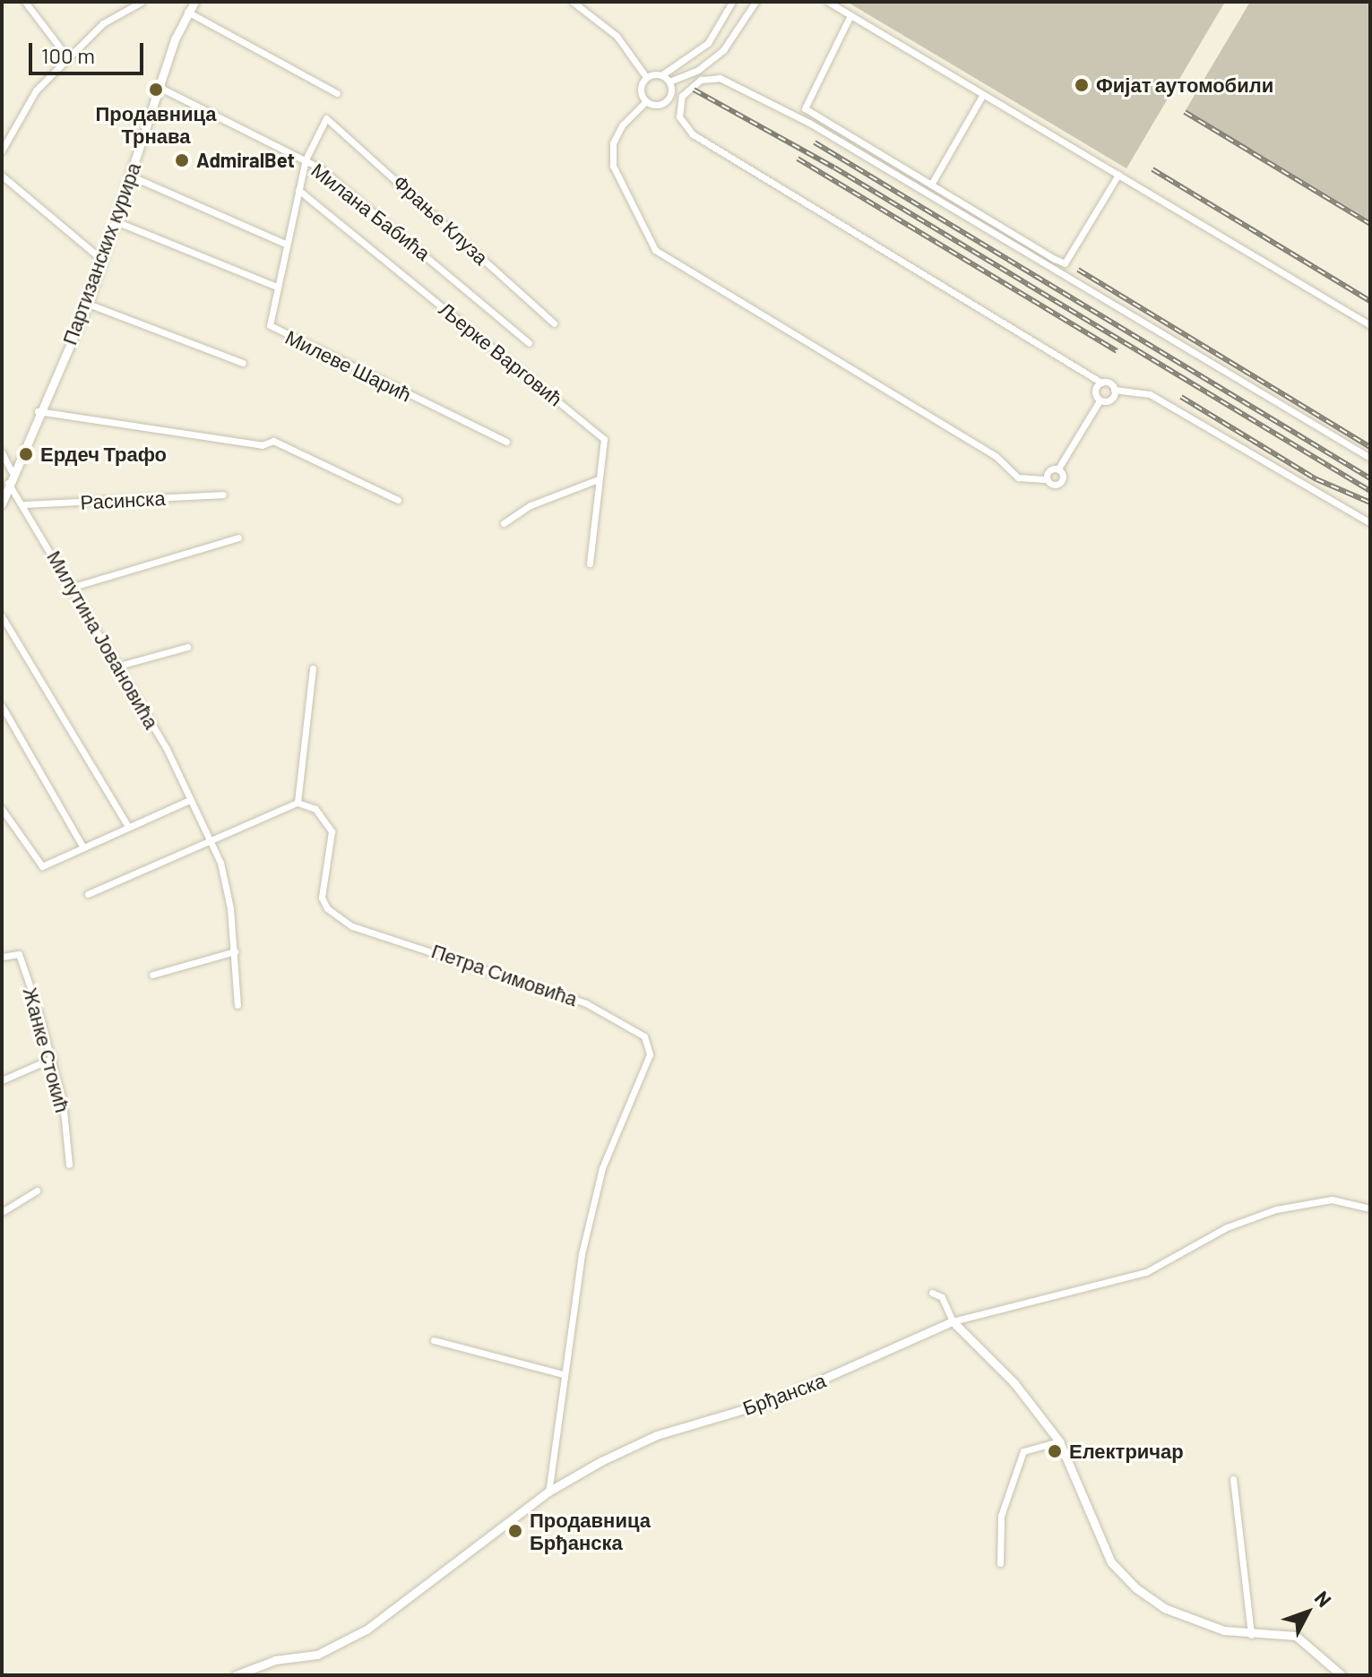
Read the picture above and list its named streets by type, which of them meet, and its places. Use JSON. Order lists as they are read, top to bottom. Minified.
{"streets":{"street":["Милана Бабића","Фрање Клуза","Партизанских курира","Љерке Варговић","Милеве Шарић","Расинска","Милутина Јовановића","Петра Симовића","Жанке Стокић","Брђанска"]},"crossings":[["Милана Бабића","Партизанских курира"],["Милана Бабића","Милеве Шарић"],["Фрање Клуза","Милеве Шарић"],["Партизанских курира","Милутина Јовановића"],["Љерке Варговић","Милеве Шарић"],["Расинска","Милутина Јовановића"],["Петра Симовића","Брђанска"]],"places":["Фијат аутомобили","Продавница Трнава","AdmiralBet","Ердеч Трафо","Електричар","Продавница Брђанска"],"scale_bar":"100 m","north":"top right"}
